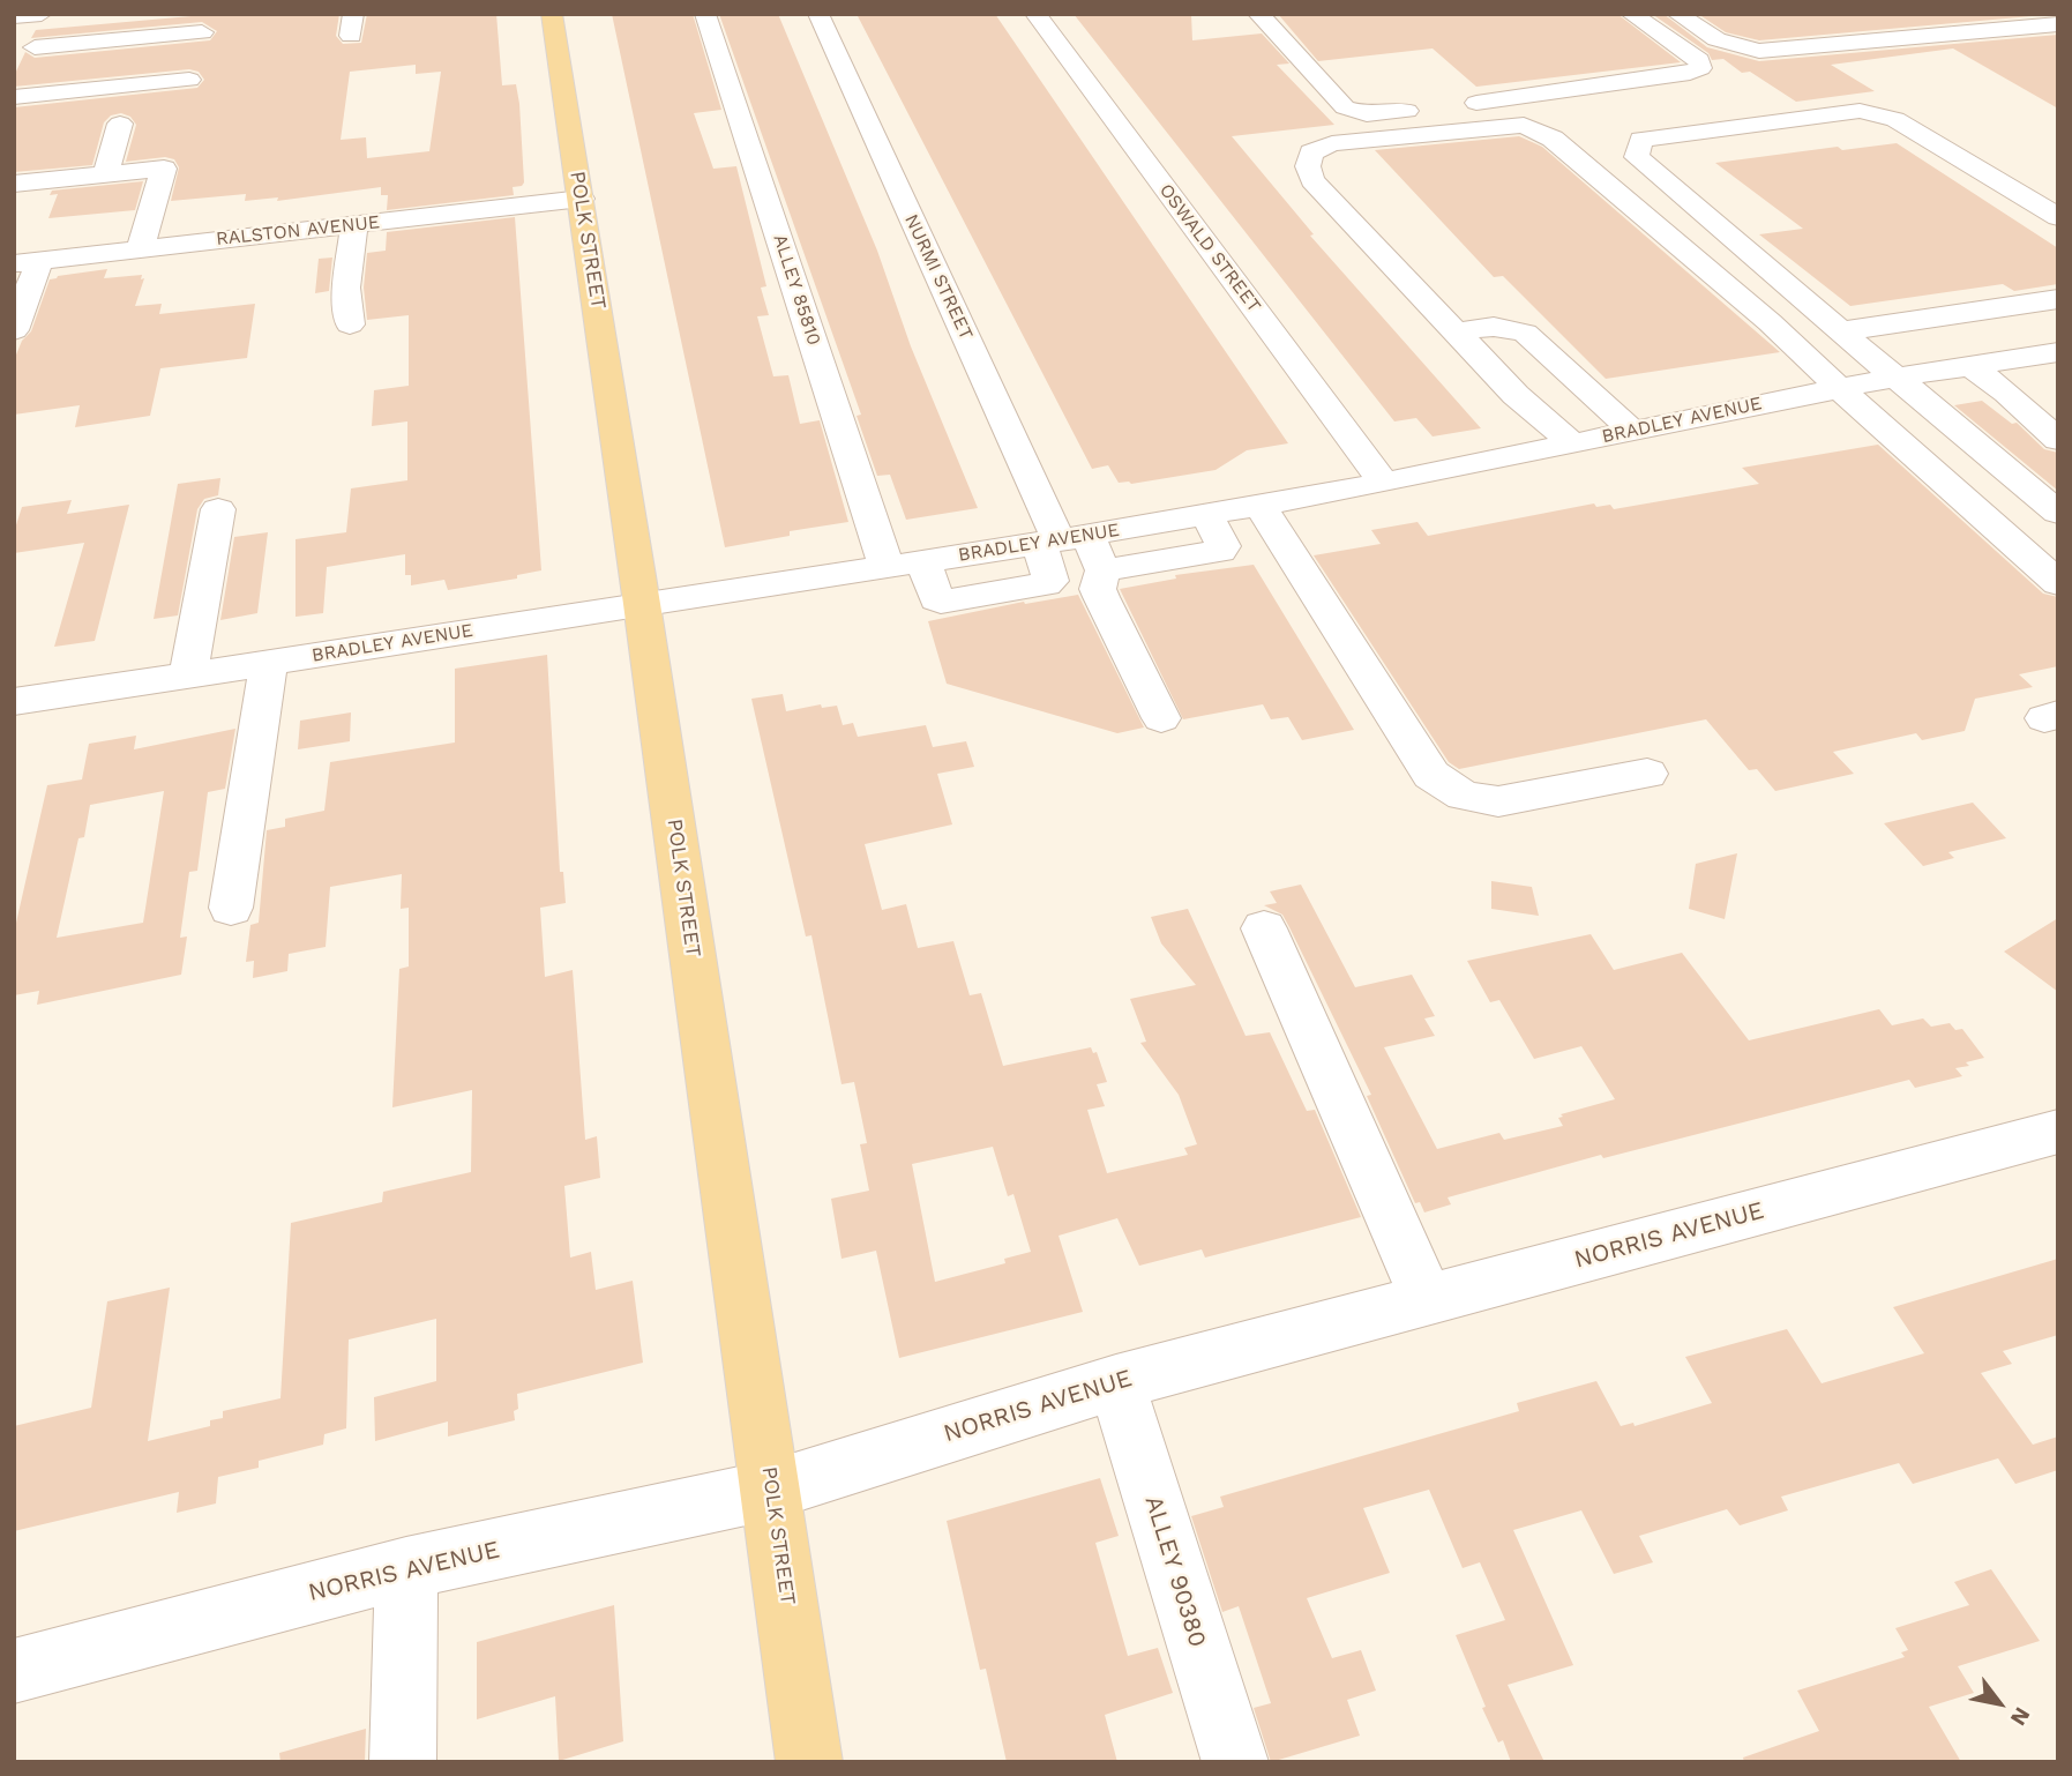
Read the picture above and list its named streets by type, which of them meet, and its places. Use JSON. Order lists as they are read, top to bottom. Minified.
{"streets":{"main road":["POLK STREET"],"street":["RALSTON AVENUE","OSWALD STREET","NURMI STREET","ALLEY 85810","BRADLEY AVENUE","NORRIS AVENUE","ALLEY 90380"]},"crossings":[["RALSTON AVENUE","POLK STREET"],["POLK STREET","BRADLEY AVENUE"],["POLK STREET","NORRIS AVENUE"],["OSWALD STREET","BRADLEY AVENUE"],["NURMI STREET","BRADLEY AVENUE"],["ALLEY 85810","BRADLEY AVENUE"],["NORRIS AVENUE","ALLEY 90380"]],"north":"bottom right"}
